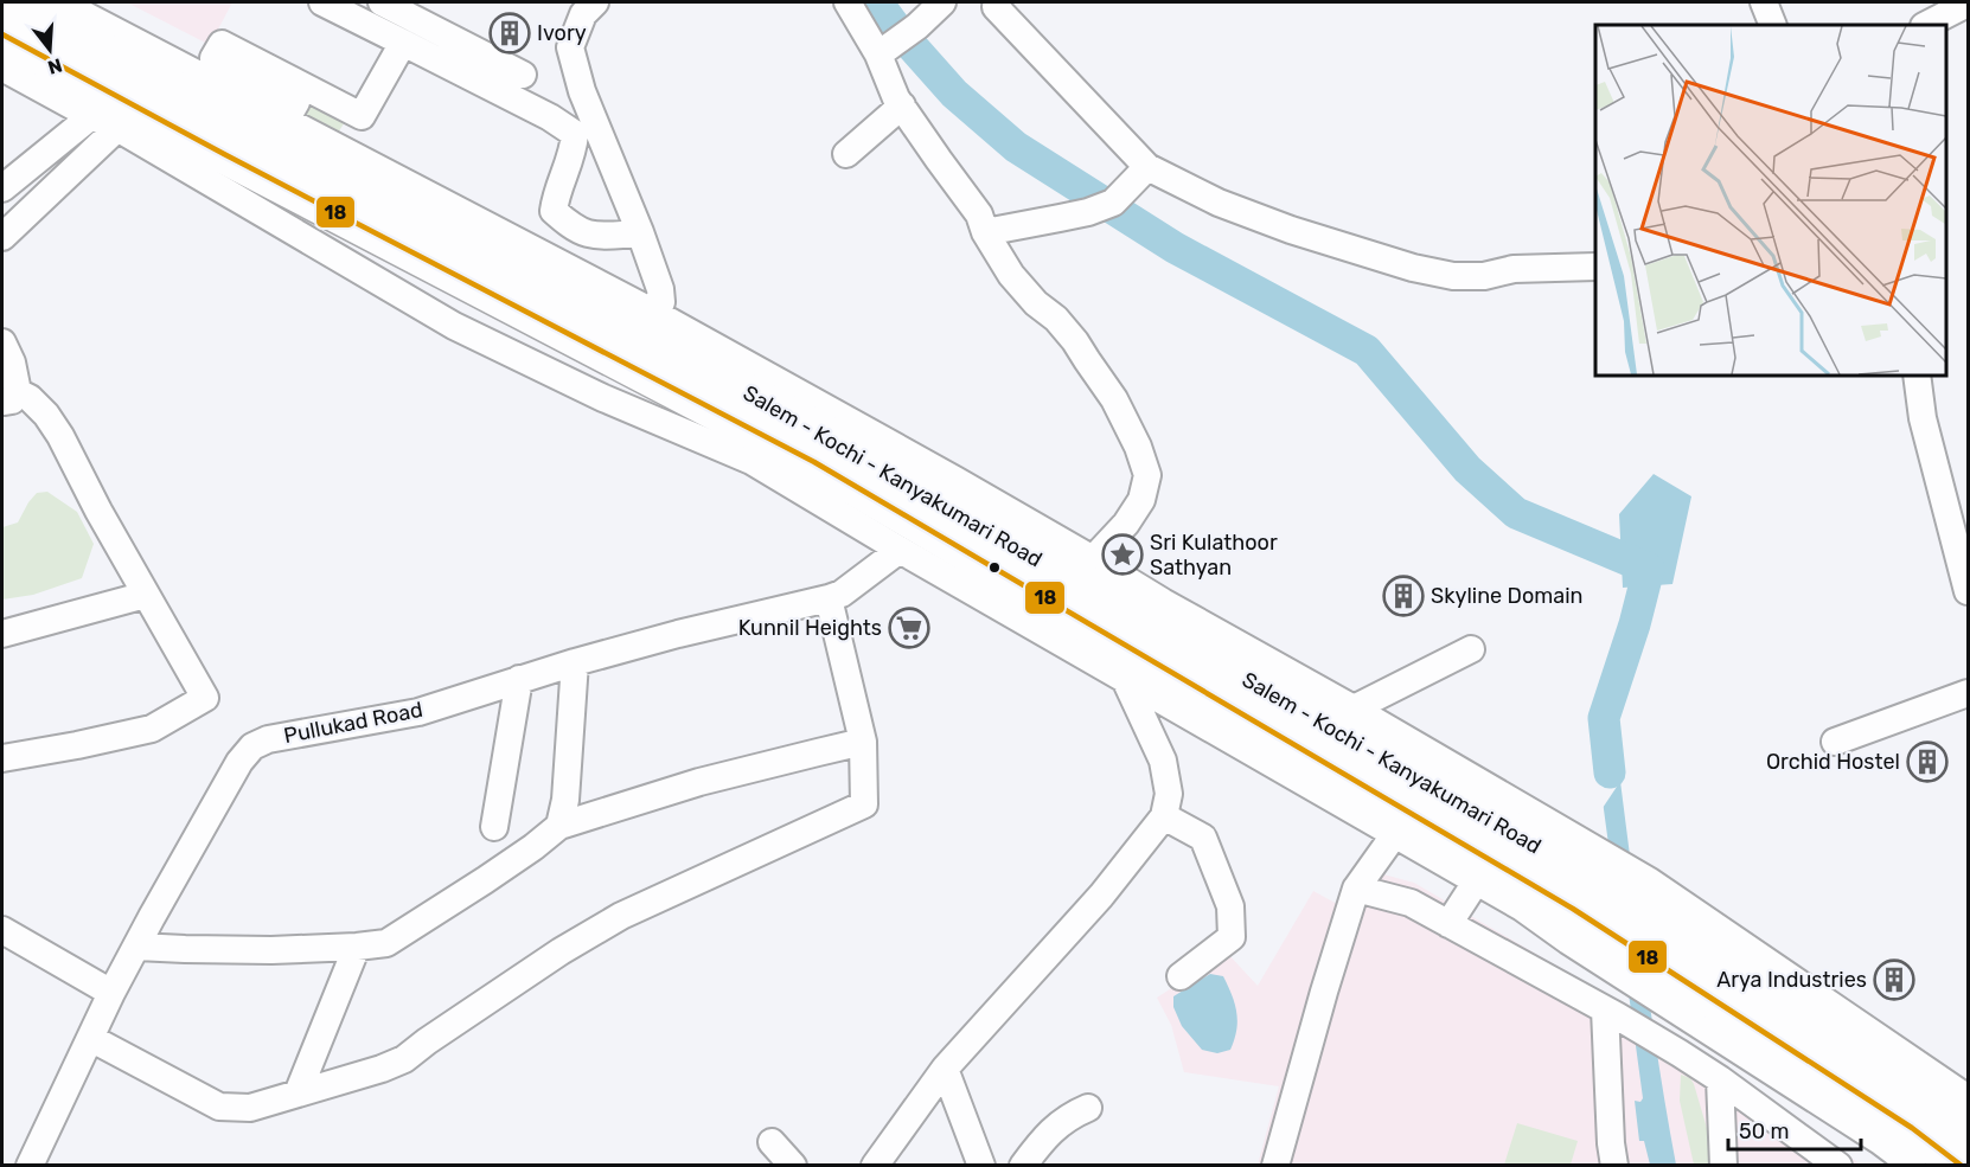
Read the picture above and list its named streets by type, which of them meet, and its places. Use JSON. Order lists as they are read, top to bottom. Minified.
{"streets":{"highway":["Salem - Kochi - Kanyakumari Road"],"street":["Pullukad Road"]},"places":{"building":["Ivory","Skyline Domain","Orchid Hostel","Arya Industries"],"place":["Sri Kulathoor Sathyan"],"supermarket":["Kunnil Heights"]},"lines":["transit line 18"],"scale_bar":"50 m","north":"bottom"}
